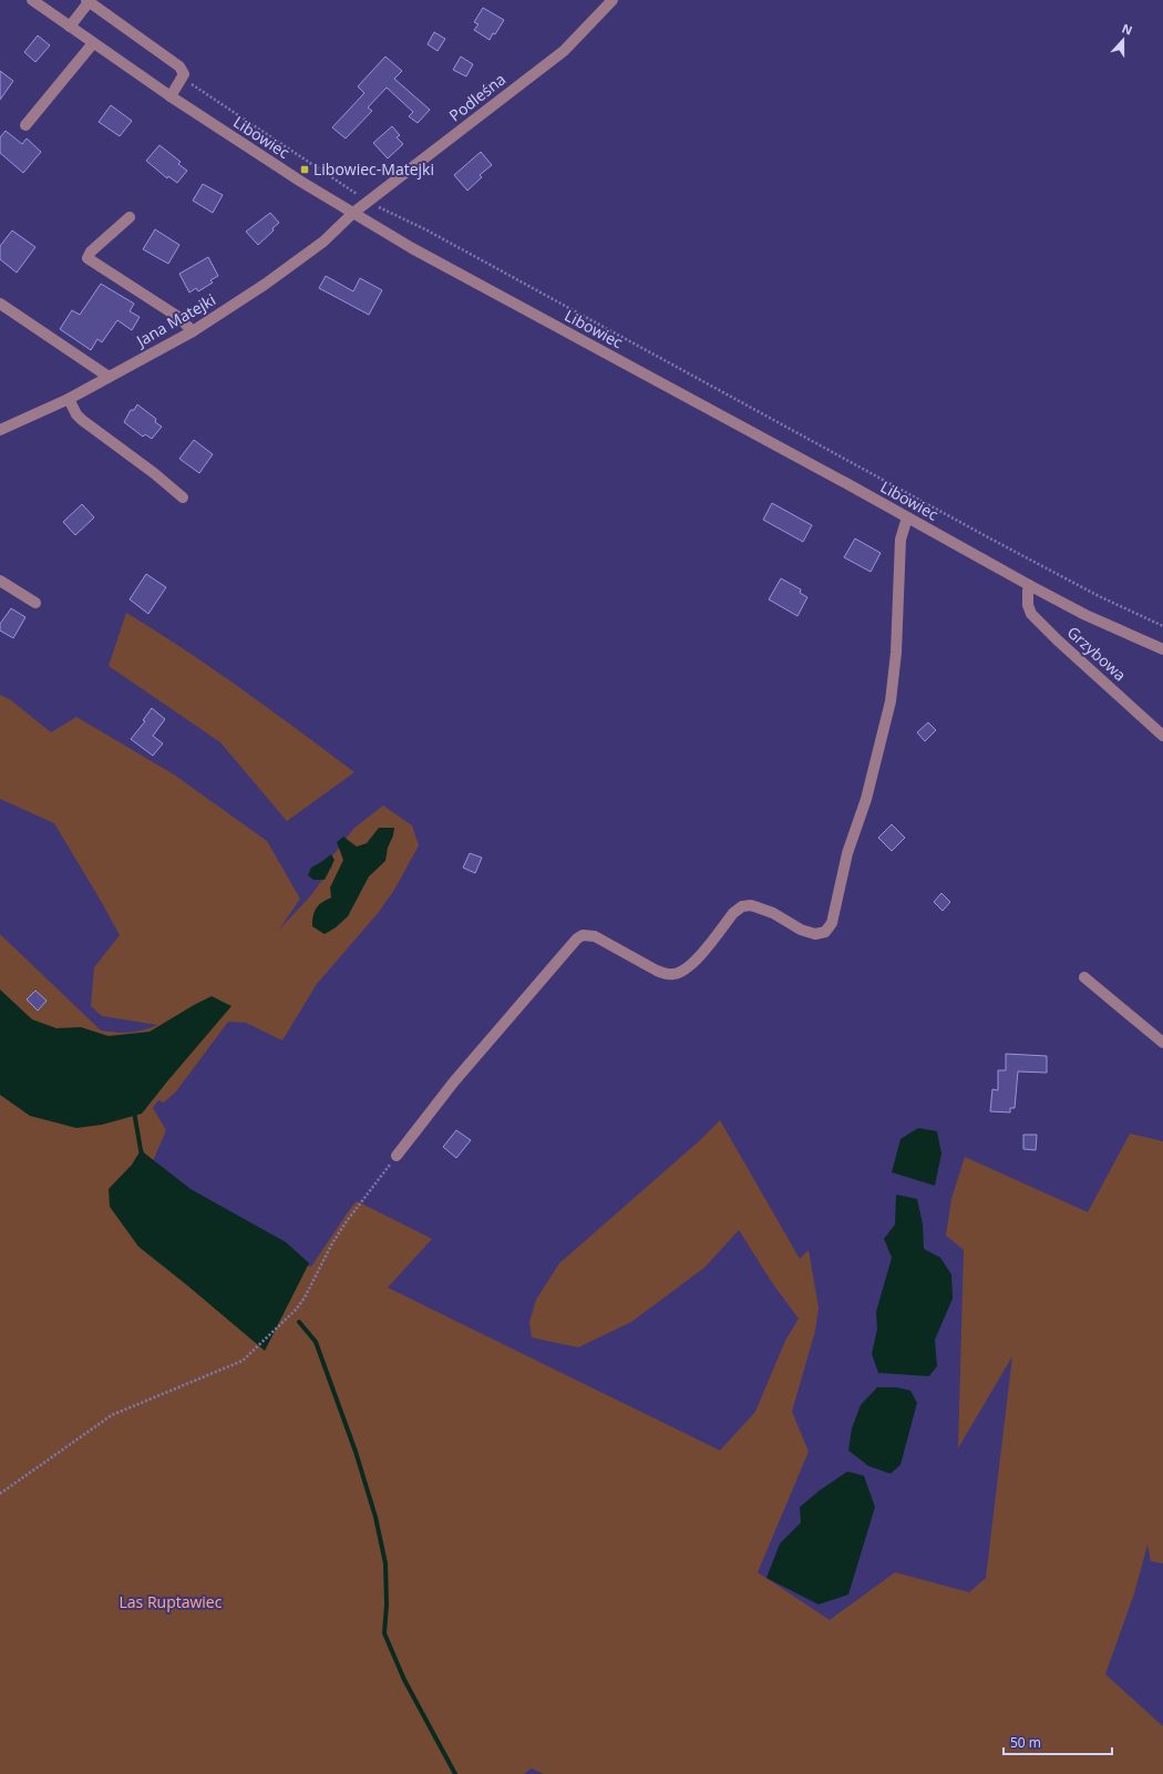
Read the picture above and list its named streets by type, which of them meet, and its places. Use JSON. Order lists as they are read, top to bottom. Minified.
{"streets":{"street":["Podleśna","Libowiec","Jana Matejki","Grzybowa"]},"crossings":[["Podleśna","Libowiec"],["Podleśna","Jana Matejki"],["Libowiec","Jana Matejki"],["Libowiec","Grzybowa"]],"parks":["Las Ruptawiec"],"places":{"transit":["Libowiec-Matejki"]},"scale_bar":"50 m","north":"top"}
